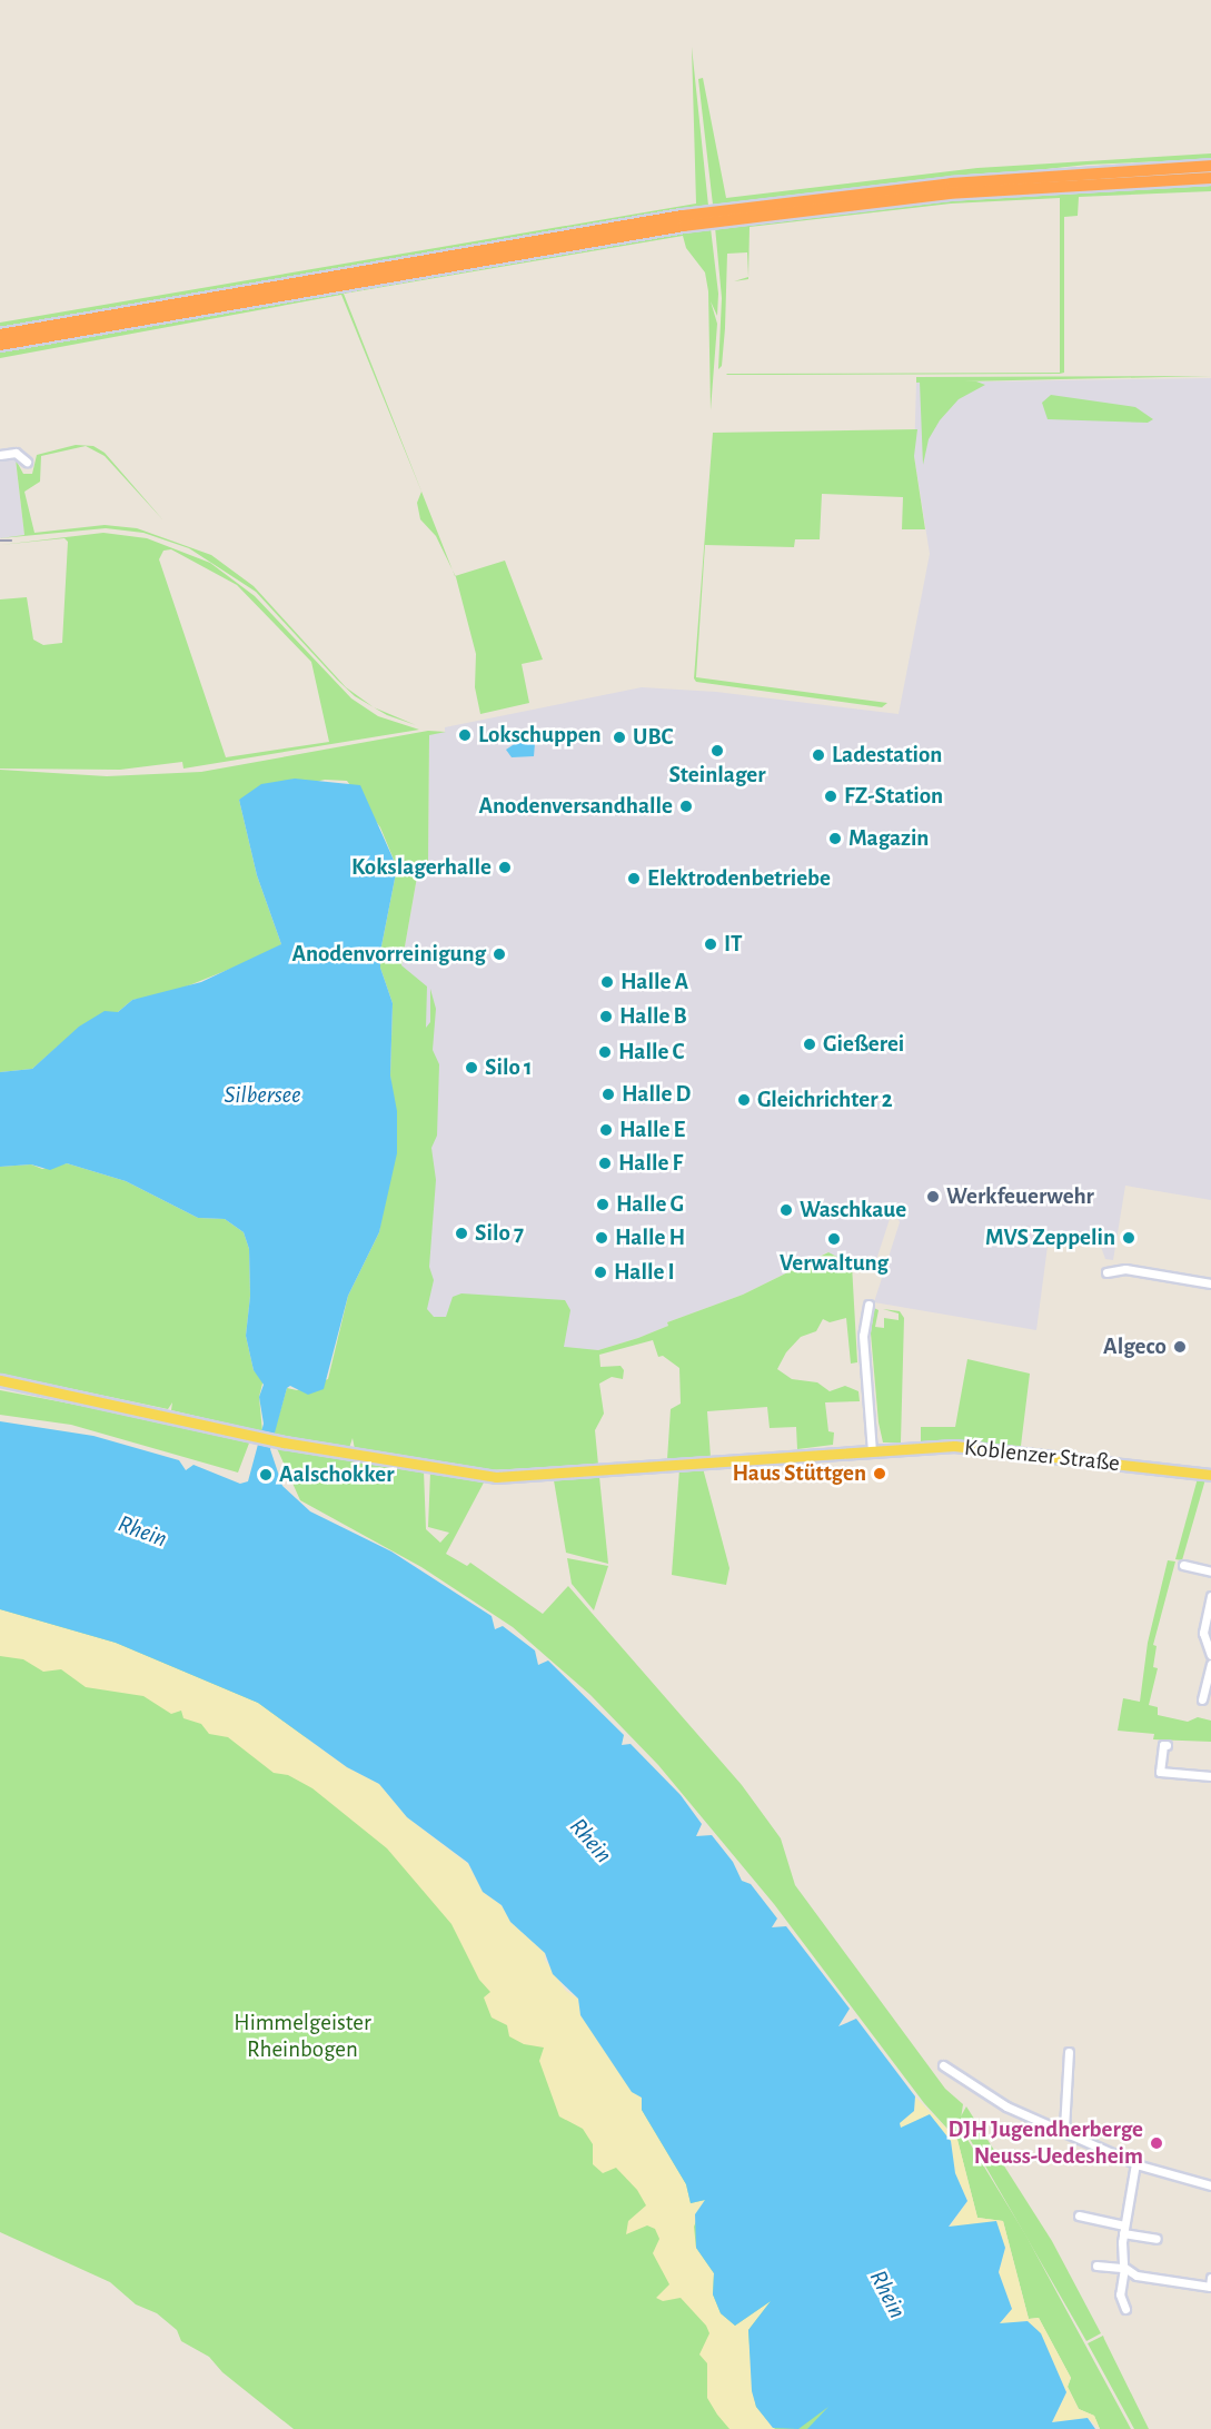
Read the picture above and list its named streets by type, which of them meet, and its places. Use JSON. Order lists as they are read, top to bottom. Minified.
{"streets":{"main road":["Koblenzer Straße"]},"water":["Silbersee","Rhein"],"parks":["Himmelgeister Rheinbogen"],"places":["Lokschuppen","UBC","Steinlager","Ladestation","FZ-Station","Anodenversandhalle","Magazin","Kokslagerhalle","Elektrodenbetriebe","IT","Anodenvorreinigung","Halle A","Halle B","Gießerei","Halle C","Silo 1","Halle D","Gleichrichter 2","Halle E","Halle F","Werkfeuerwehr","Halle G","Waschkaue","Silo 7","Halle H","MVS Zeppelin","Verwaltung","Halle I","Algeco","Haus Stüttgen","Aalschokker","DJH Jugendherberge Neuss-Uedesheim"]}
